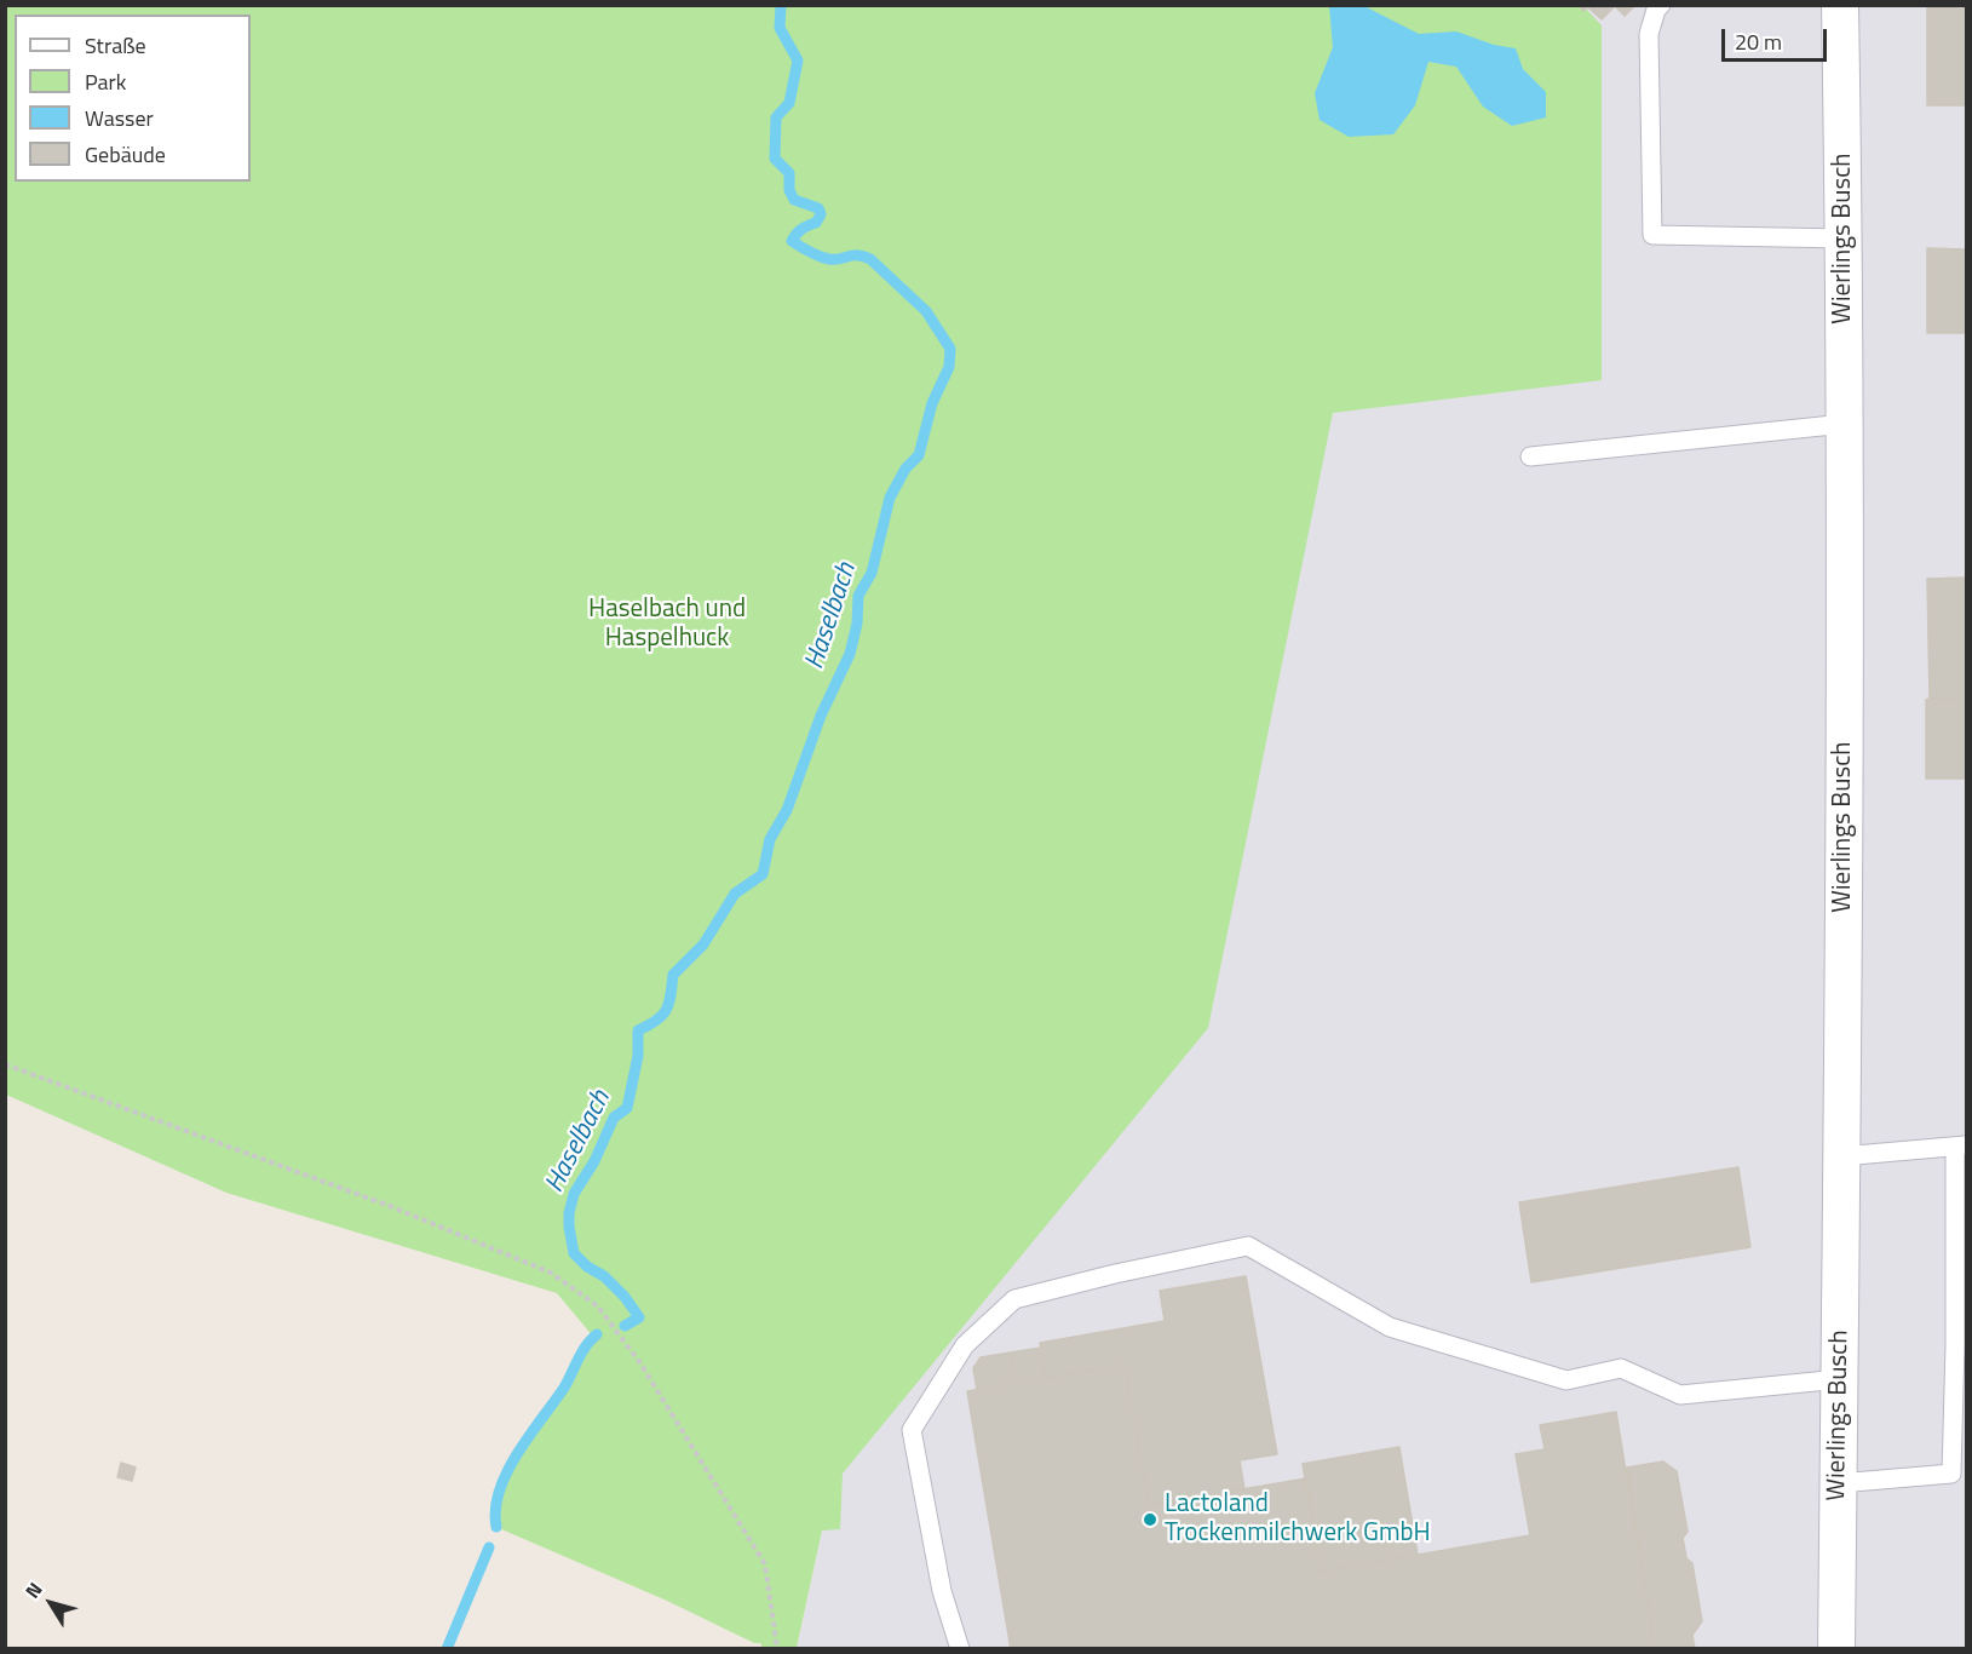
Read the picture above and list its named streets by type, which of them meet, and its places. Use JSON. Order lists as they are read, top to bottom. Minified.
{"streets":{"street":["Wierlings Busch"]},"water":["Haselbach"],"parks":["Haselbach und Haspelhuck"],"places":["Lactoland Trockenmilchwerk GmbH"],"legend":["Straße","Park","Wasser","Gebäude"],"scale_bar":"20 m","north":"top left"}
